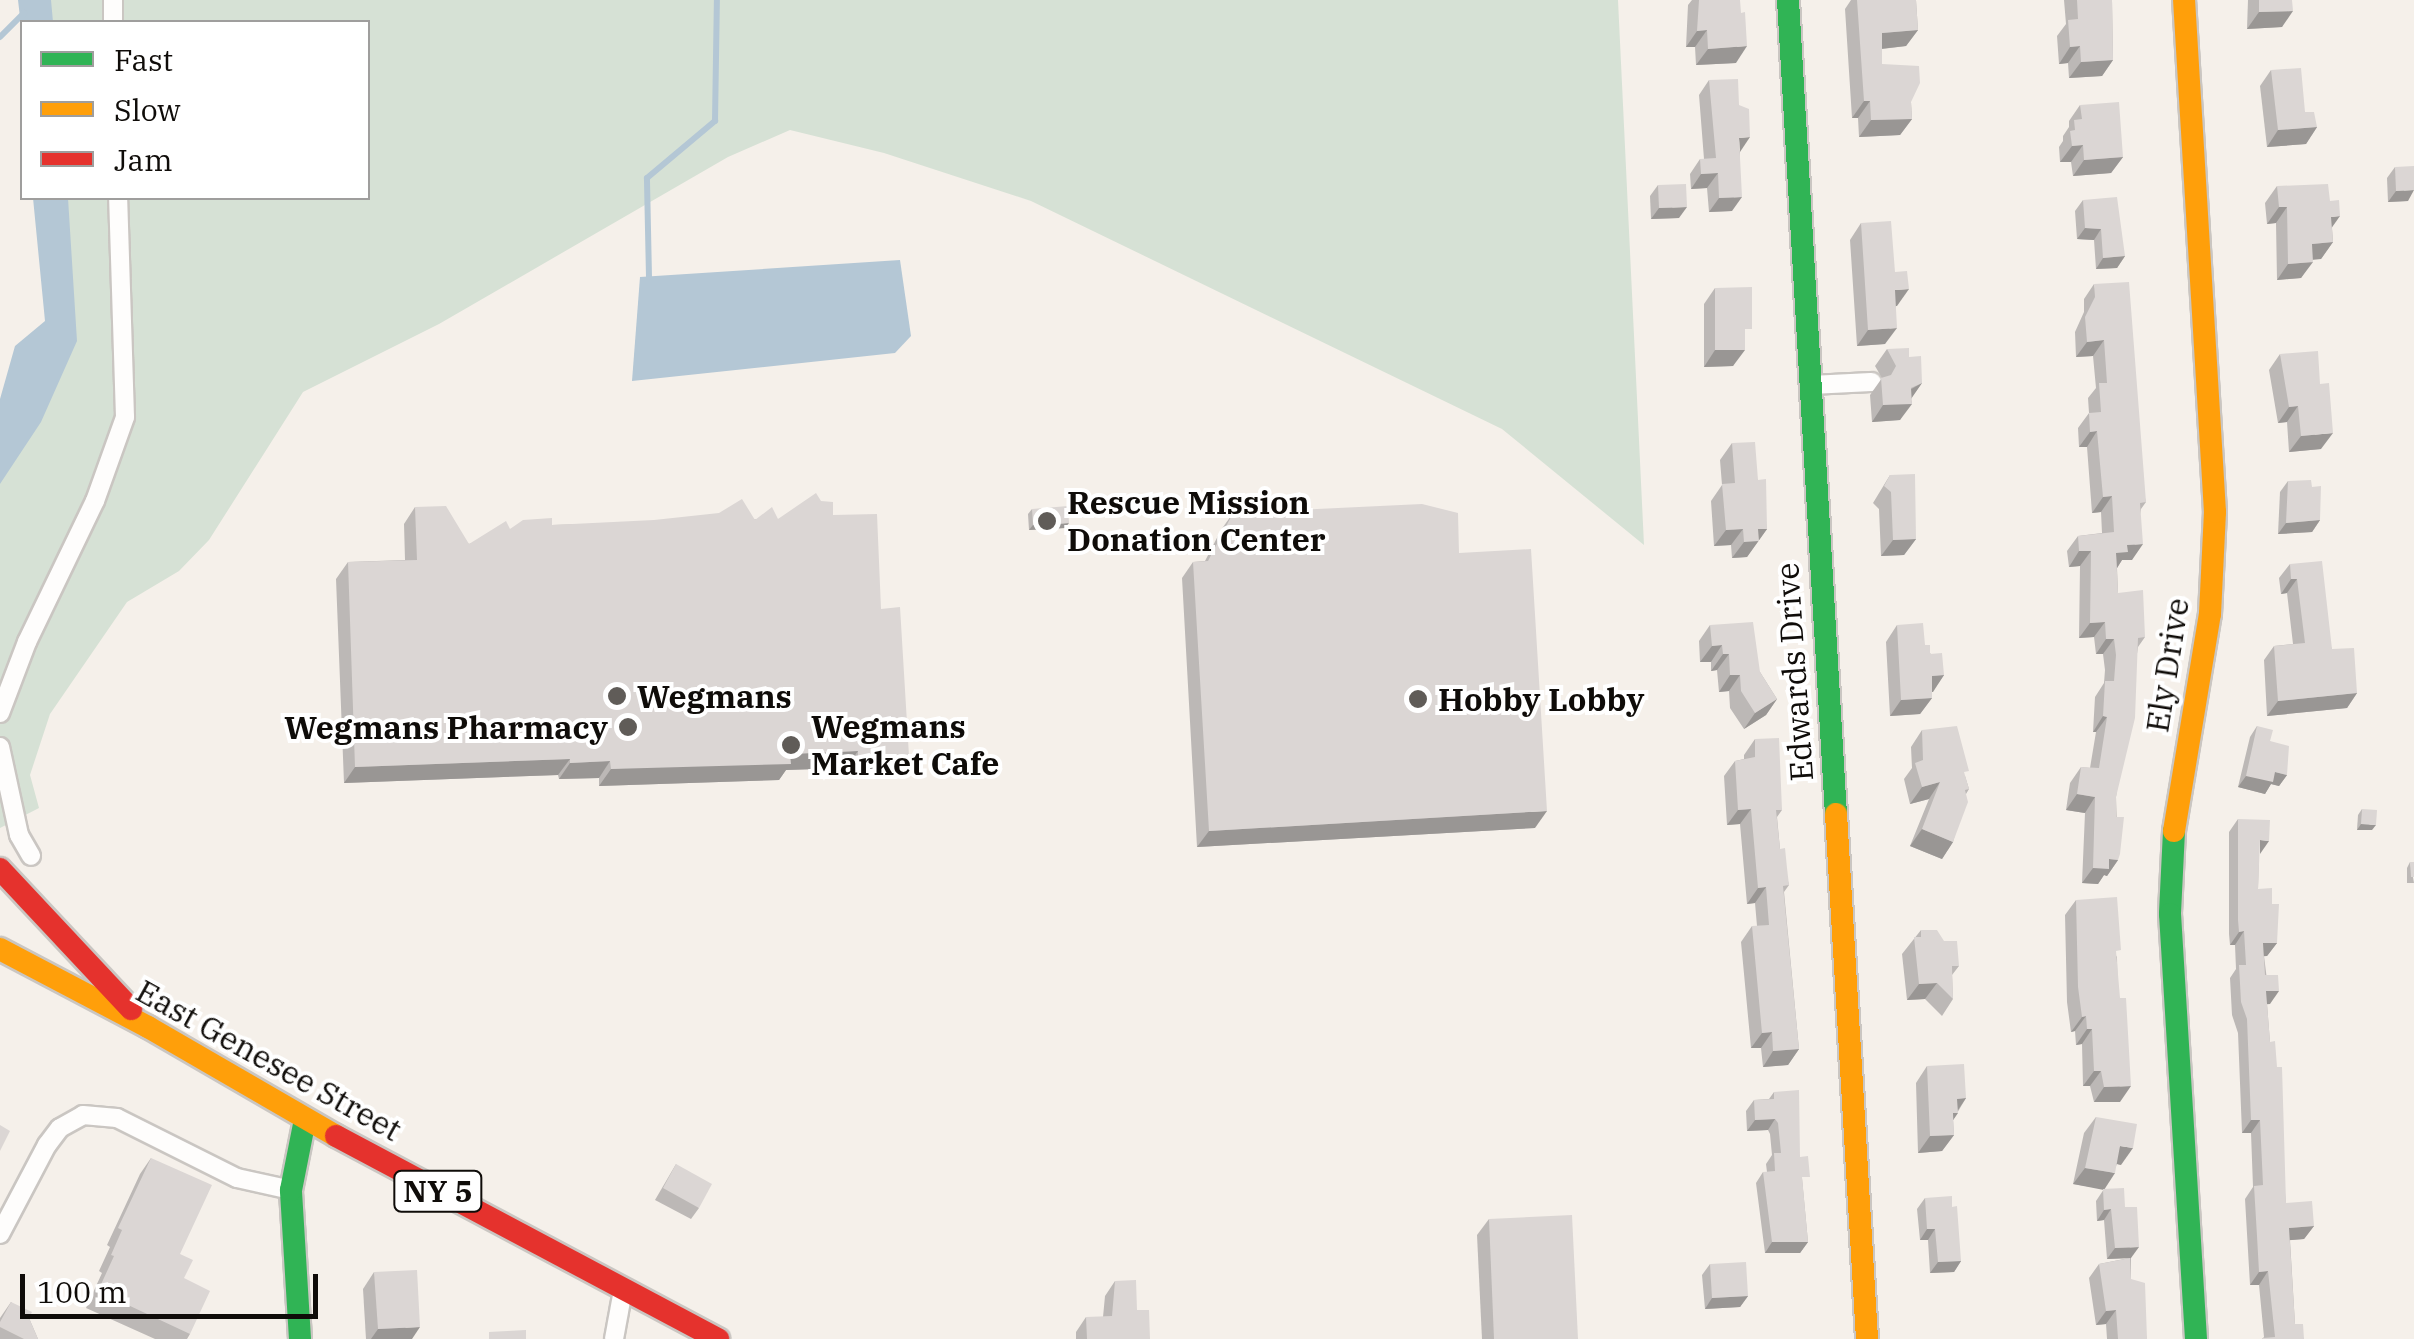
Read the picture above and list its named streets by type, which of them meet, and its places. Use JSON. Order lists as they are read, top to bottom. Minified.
{"streets":{"main road":["Ely Drive","Edwards Drive","East Genesee Street","NY 5"]},"places":["Rescue Mission Donation Center","Wegmans","Hobby Lobby","Wegmans Pharmacy","Wegmans Market Cafe"],"legend":["Fast","Slow","Jam"],"scale_bar":"100 m"}
